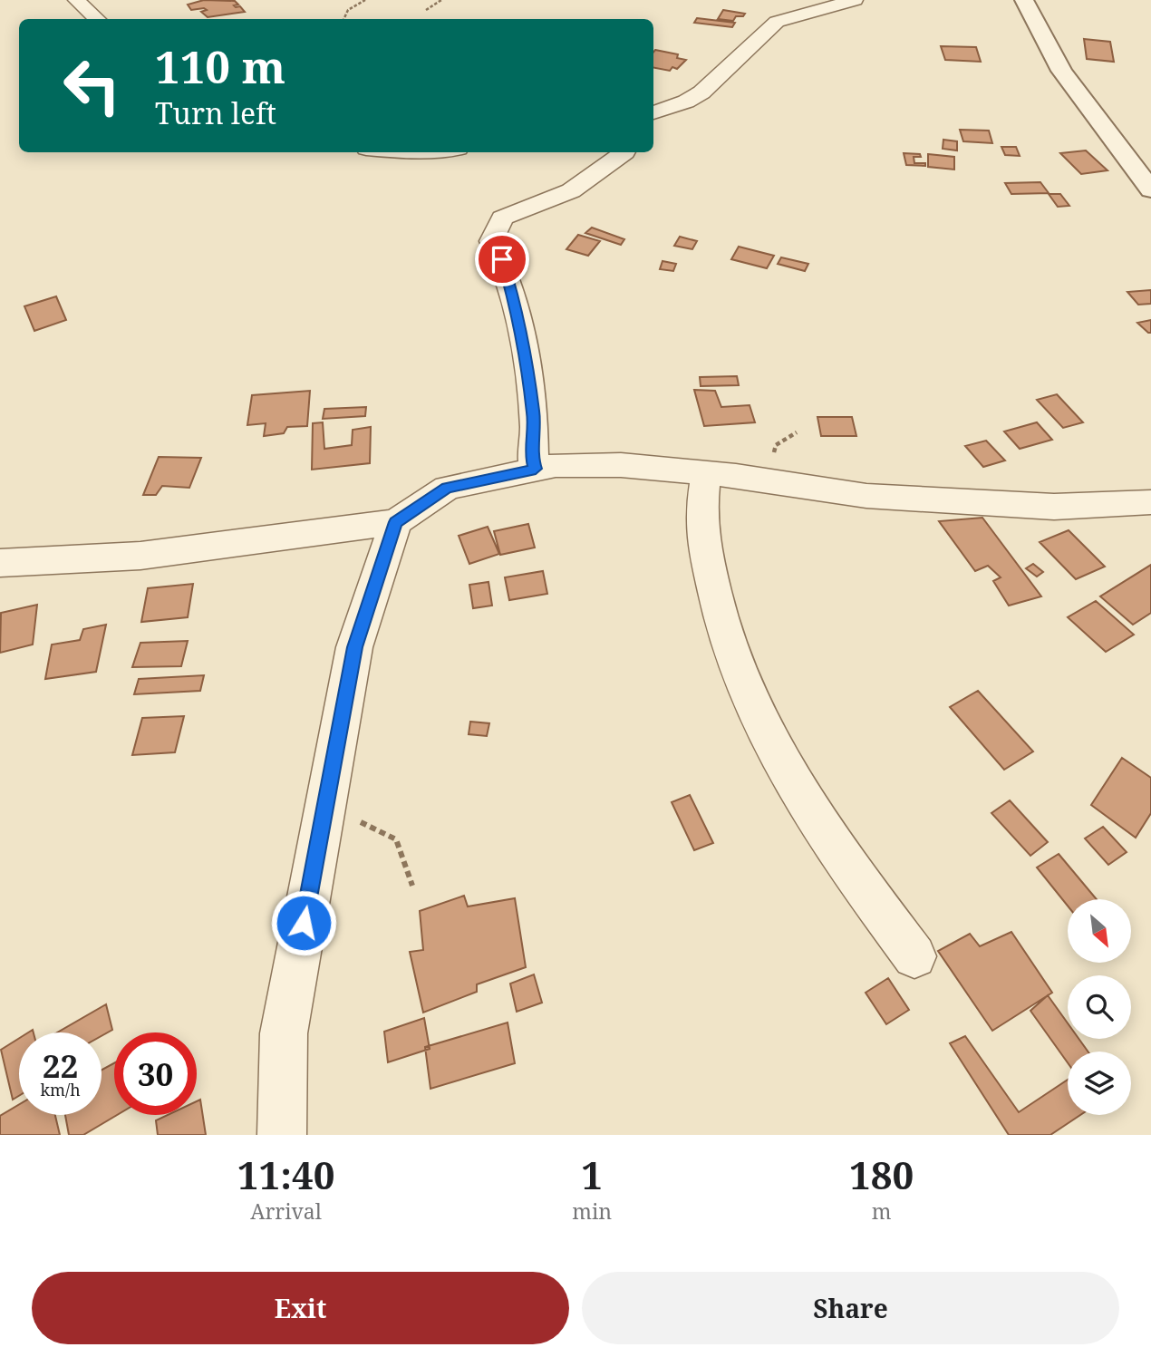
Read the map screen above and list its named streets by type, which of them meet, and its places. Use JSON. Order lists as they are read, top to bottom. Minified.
{"north":"bottom right","page":{"turn":["110 m","Turn left"],"speed":"22 km/h","limit":"30","eta":["11:40","Arrival","1","min","180","m"],"buttons":["Exit","Share"]}}
